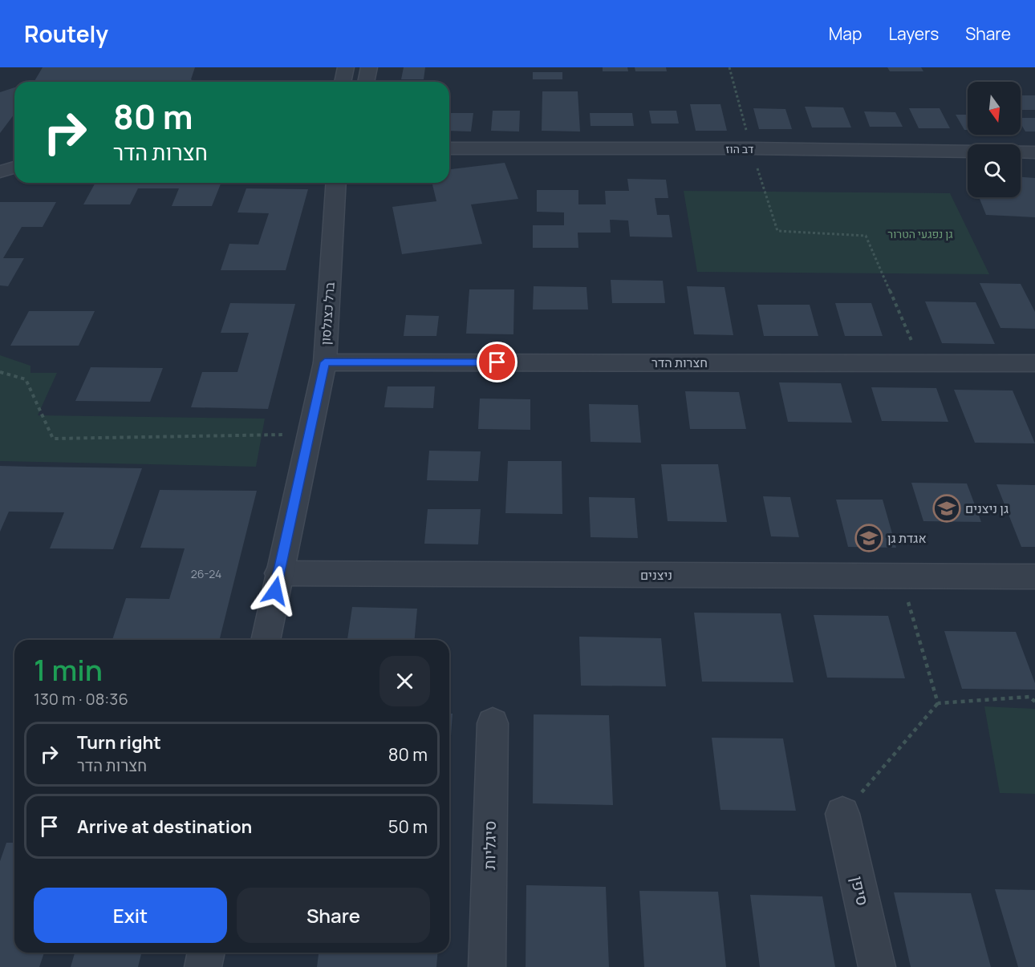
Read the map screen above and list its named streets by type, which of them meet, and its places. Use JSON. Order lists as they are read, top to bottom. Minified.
{"streets":{"street":["דב הוז","ברל כצנלסון","חצרות הדר","ניצנים","סיגליות","סיפן"]},"crossings":[["ברל כצנלסון","חצרות הדר"],["ברל כצנלסון","ניצנים"]],"parks":["גן נפגעי הטרור"],"places":{"school or university":["גן ניצנים","אגדת גן"]},"house_numbers":["26-24"],"north":"bottom","page":{"header":"Routely","nav":["Map","Layers","Share"],"turn":["80 m","חצרות הדר"],"heading":["1 min","130 m · 08:36"],"list":[{"name":"Turn right","note":"חצרות הדר","value":"80 m"},{"name":"Arrive at destination","value":"50 m"}],"buttons":["Exit","Share"]}}
